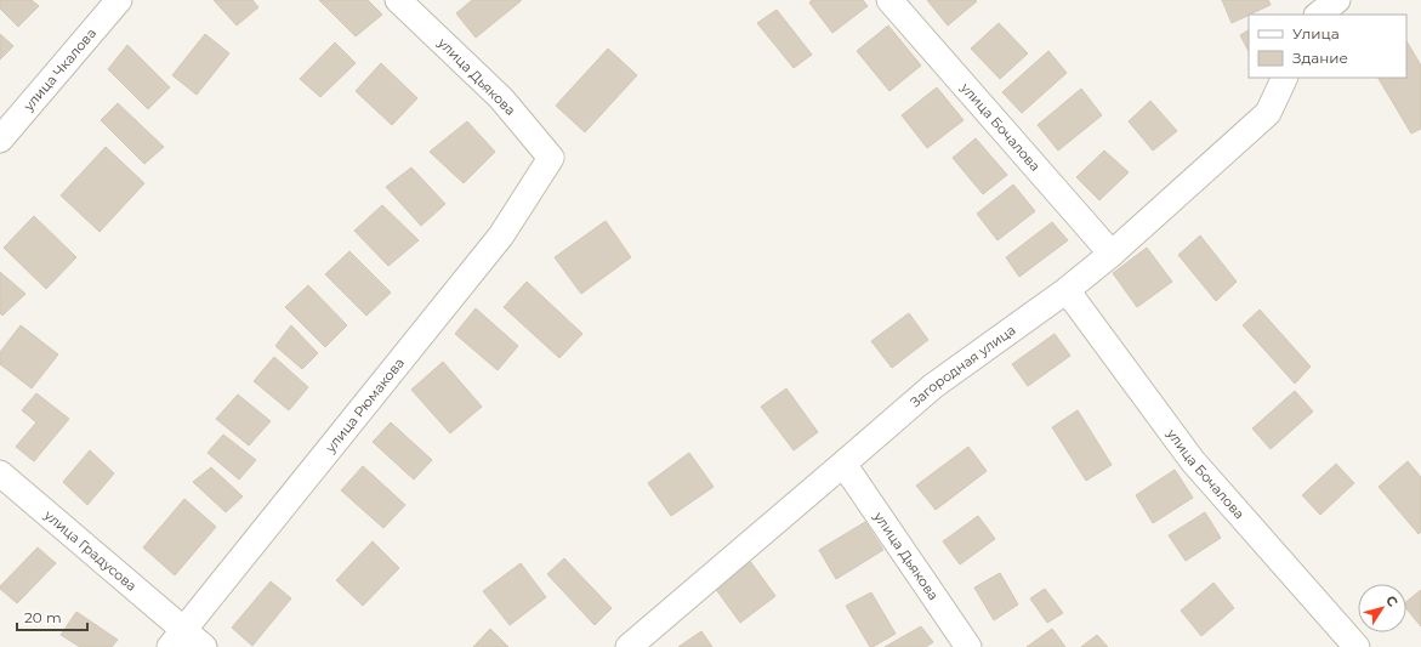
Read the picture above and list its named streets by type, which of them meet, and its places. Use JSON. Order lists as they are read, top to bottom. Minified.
{"streets":{"street":["улица Чкалова","улица Дьякова","улица Бочалова","Загородная улица","улица Рюмакова","улица Градусова"]},"crossings":[["улица Дьякова","Загородная улица"],["улица Дьякова","улица Рюмакова"],["улица Бочалова","Загородная улица"],["улица Рюмакова","улица Градусова"]],"legend":["Улица","Здание"],"scale_bar":"20 m","north":"top right"}
